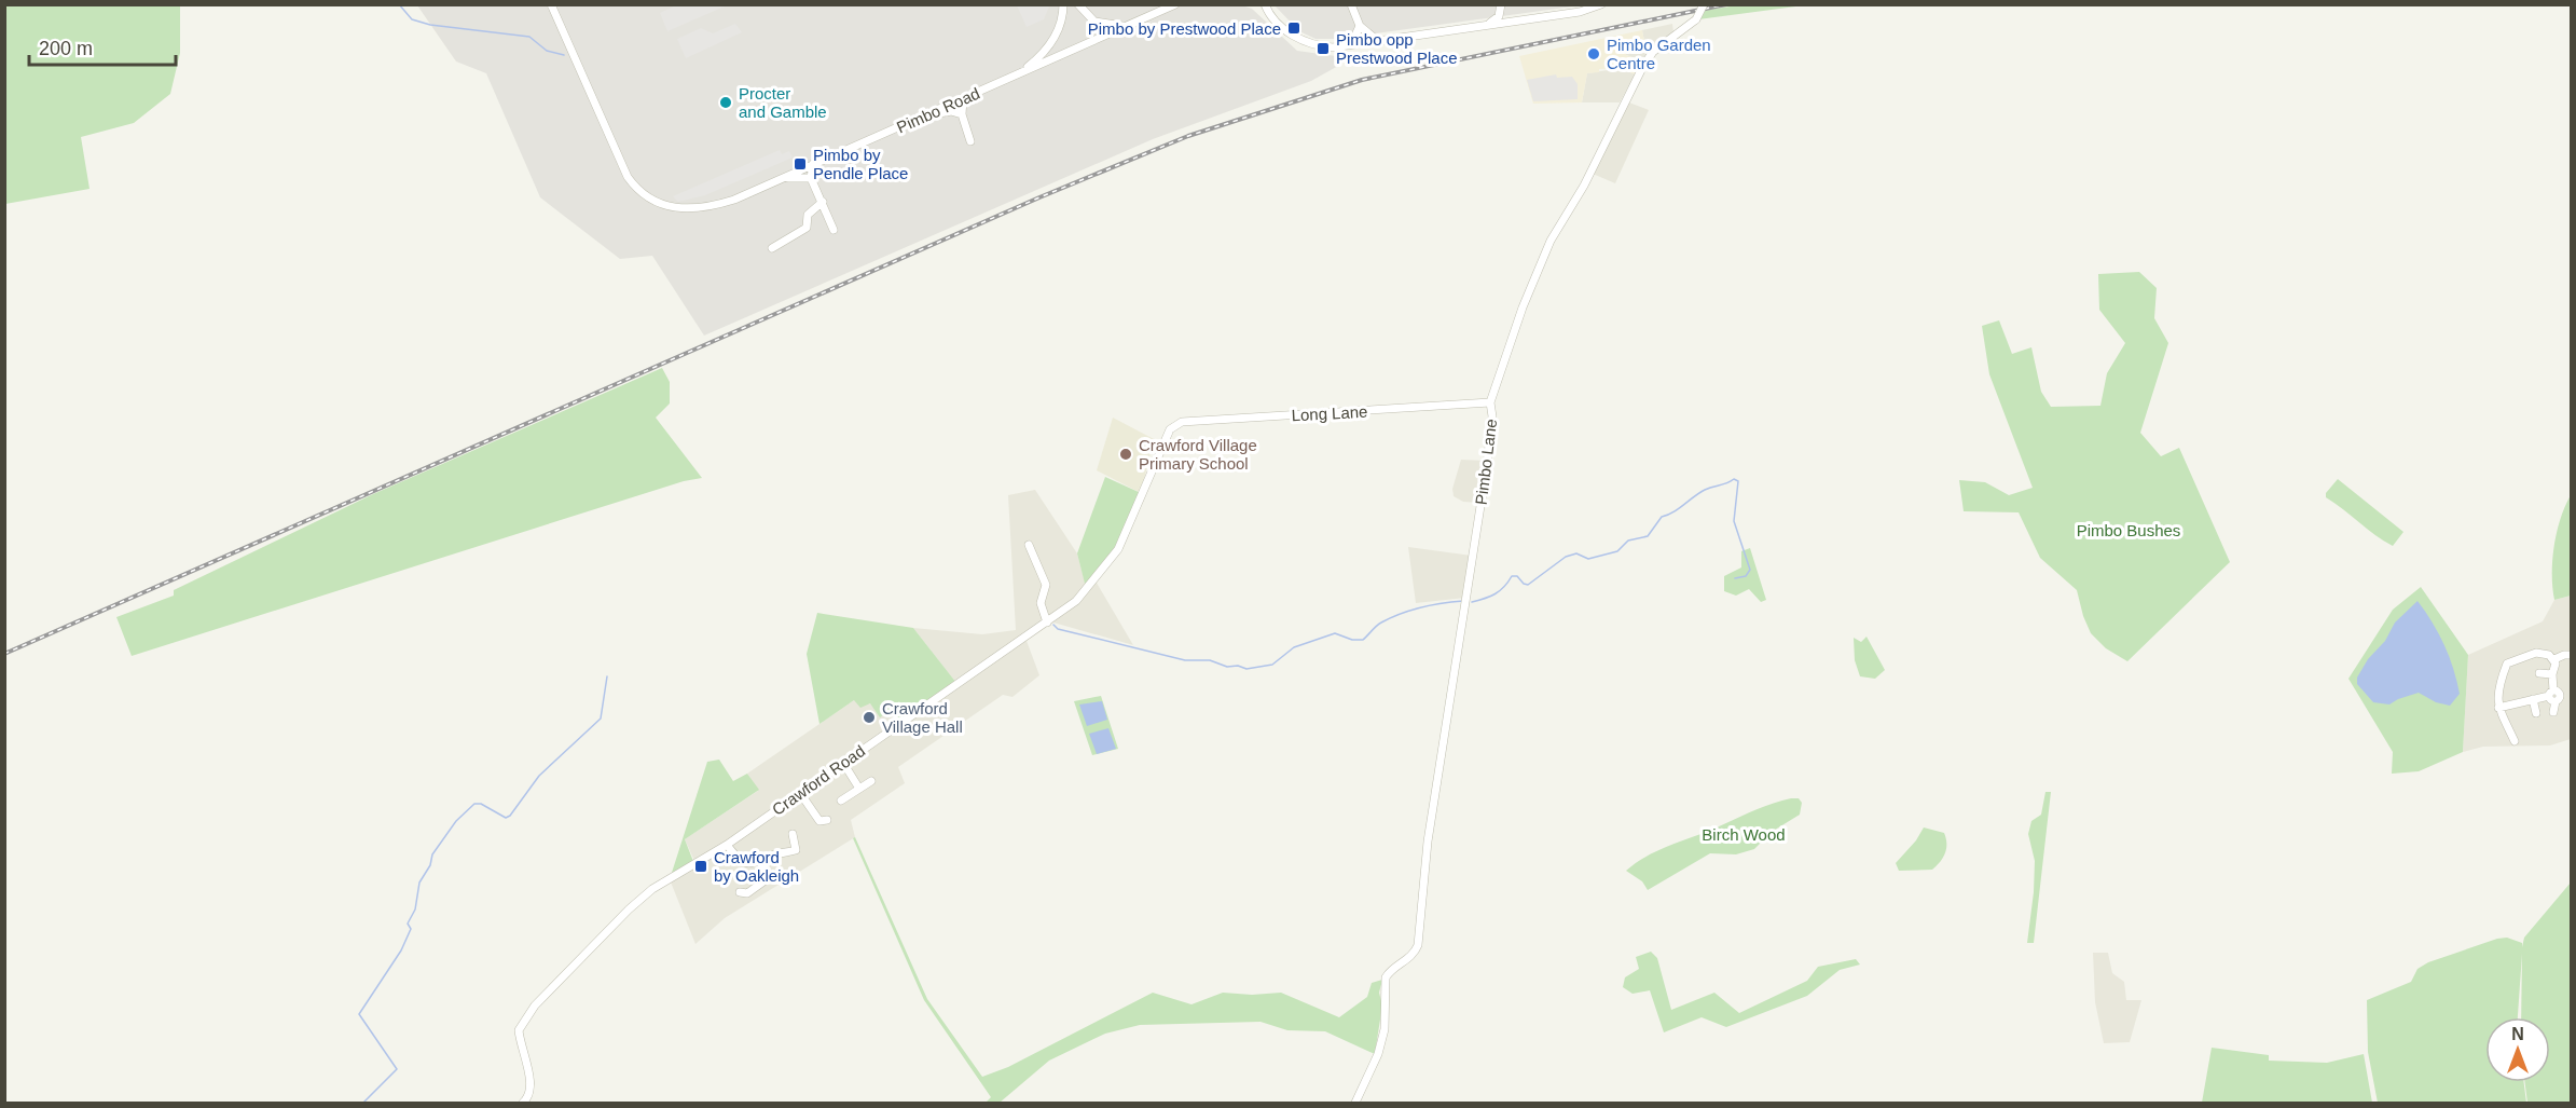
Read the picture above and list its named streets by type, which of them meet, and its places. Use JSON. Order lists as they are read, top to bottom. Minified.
{"streets":{"street":["Pimbo Road","Long Lane","Pimbo Lane","Crawford Road"]},"crossings":[["Long Lane","Pimbo Lane"],["Long Lane","Crawford Road"]],"parks":["Pimbo Bushes","Birch Wood"],"places":{"transit":["Pimbo by Prestwood Place","Pimbo opp Prestwood Place","Pimbo by Pendle Place","Crawford by Oakleigh"],"other":["Pimbo Garden Centre","Procter and Gamble","Crawford Village Primary School","Crawford Village Hall"]},"scale_bar":"200 m","north":"top"}
